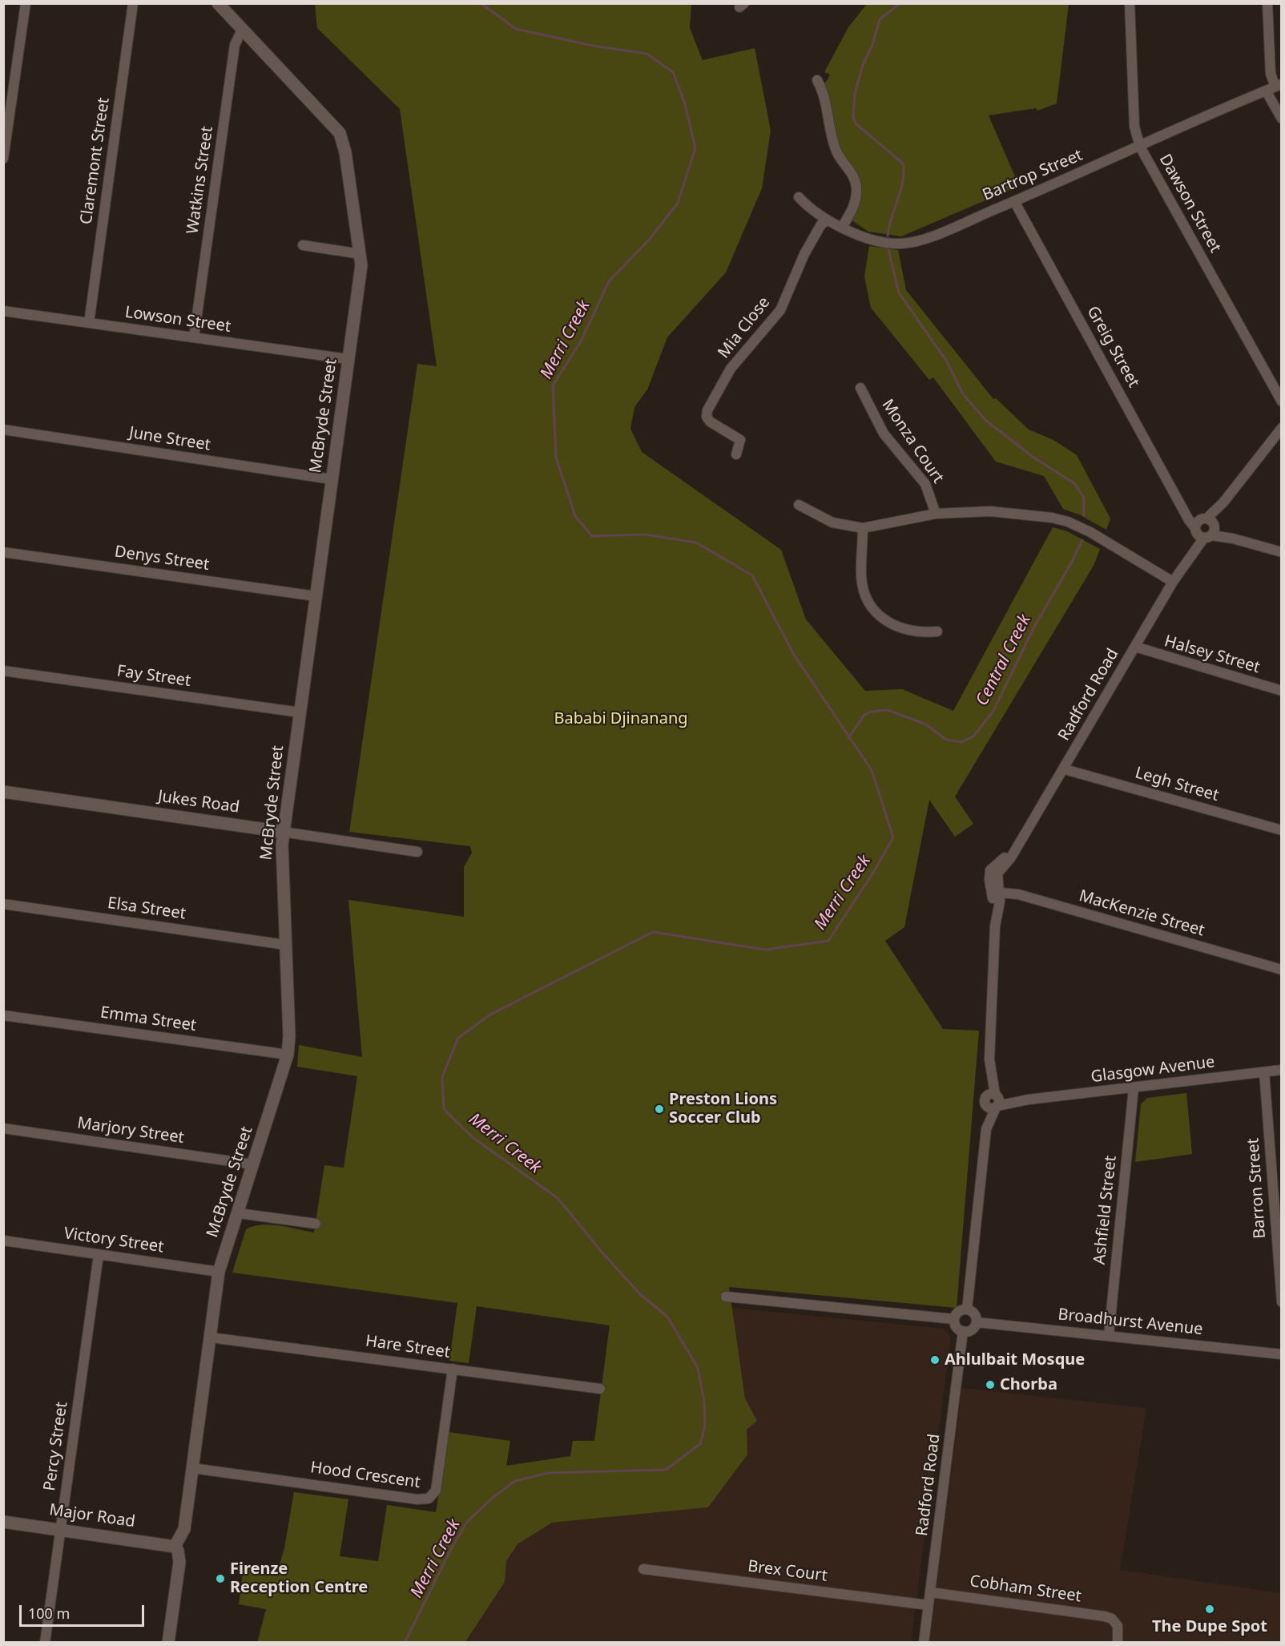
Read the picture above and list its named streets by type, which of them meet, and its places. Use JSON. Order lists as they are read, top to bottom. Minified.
{"streets":{"street":["Claremont Street","Bartrop Street","Watkins Street","Dawson Street","Lowson Street","Mia Close","Greig Street","McBryde Street","June Street","Monza Court","Denys Street","Halsey Street","Fay Street","Radford Road","Legh Street","Jukes Road","Elsa Street","MacKenzie Street","Emma Street","Glasgow Avenue","Marjory Street","Barron Street","Ashfield Street","Victory Street","Broadhurst Avenue","Hare Street","Percy Street","Hood Crescent","Major Road","Brex Court","Cobham Street"]},"crossings":[["Claremont Street","Lowson Street"],["Bartrop Street","Dawson Street"],["Bartrop Street","Mia Close"],["Bartrop Street","Greig Street"],["Watkins Street","Lowson Street"],["Watkins Street","McBryde Street"],["Lowson Street","McBryde Street"],["Greig Street","Radford Road"],["McBryde Street","June Street"],["McBryde Street","Denys Street"],["McBryde Street","Fay Street"],["McBryde Street","Jukes Road"],["McBryde Street","Elsa Street"],["McBryde Street","Emma Street"],["McBryde Street","Marjory Street"],["McBryde Street","Victory Street"],["McBryde Street","Hare Street"],["McBryde Street","Hood Crescent"],["McBryde Street","Major Road"],["Halsey Street","Radford Road"],["Radford Road","Legh Street"],["Radford Road","MacKenzie Street"],["Radford Road","Glasgow Avenue"],["Radford Road","Broadhurst Avenue"],["Radford Road","Brex Court"],["Radford Road","Cobham Street"],["Glasgow Avenue","Barron Street"],["Glasgow Avenue","Ashfield Street"],["Ashfield Street","Broadhurst Avenue"],["Victory Street","Percy Street"],["Hare Street","Hood Crescent"],["Percy Street","Major Road"]],"water":["Merri Creek","Central Creek"],"parks":["Bababi Djinanang"],"places":["Preston Lions Soccer Club","Ahlulbait Mosque","Chorba","Firenze Reception Centre","The Dupe Spot"],"scale_bar":"100 m"}
